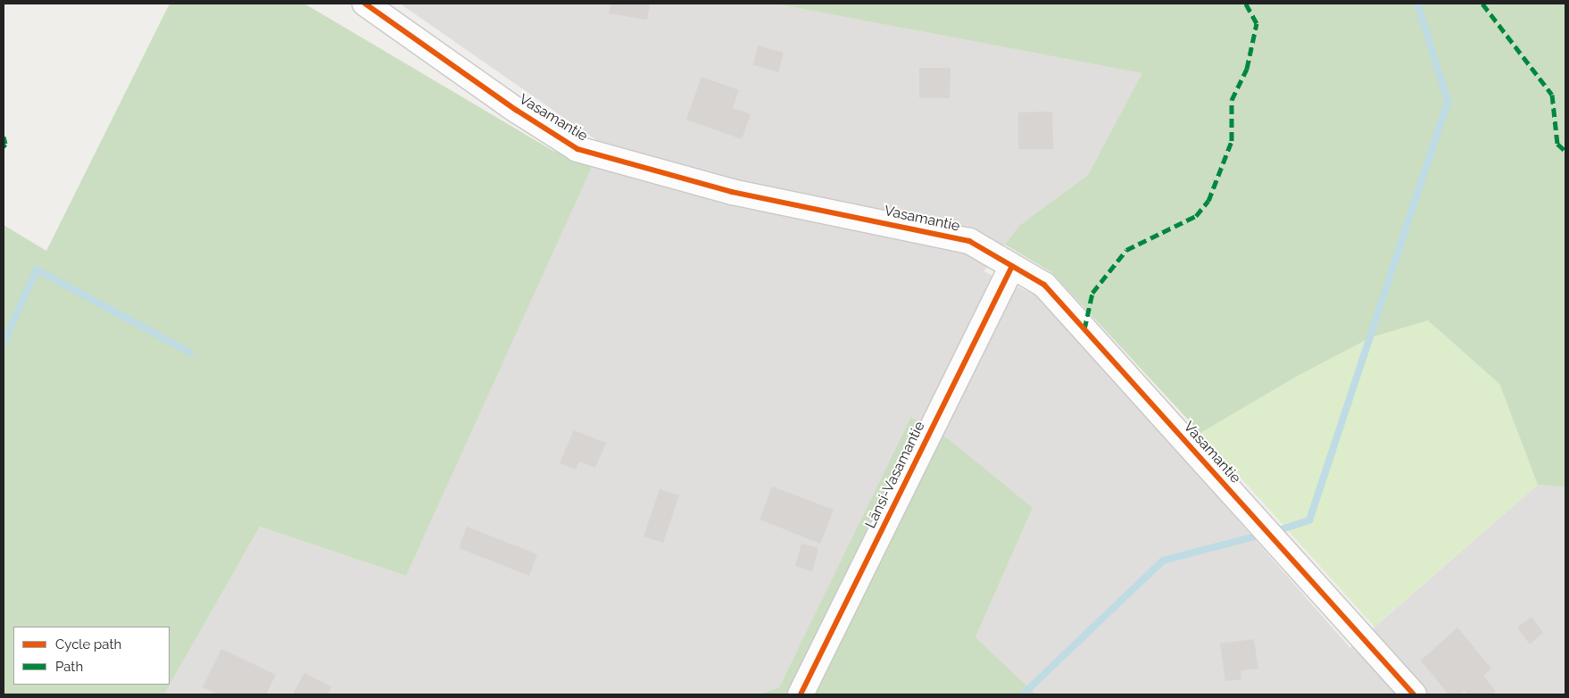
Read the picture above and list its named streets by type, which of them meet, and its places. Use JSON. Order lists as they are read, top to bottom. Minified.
{"streets":{"street":["Vasamantie","Länsi-Vasamantie"]},"crossings":[["Vasamantie","Länsi-Vasamantie"]],"legend":["Cycle path","Path"]}
